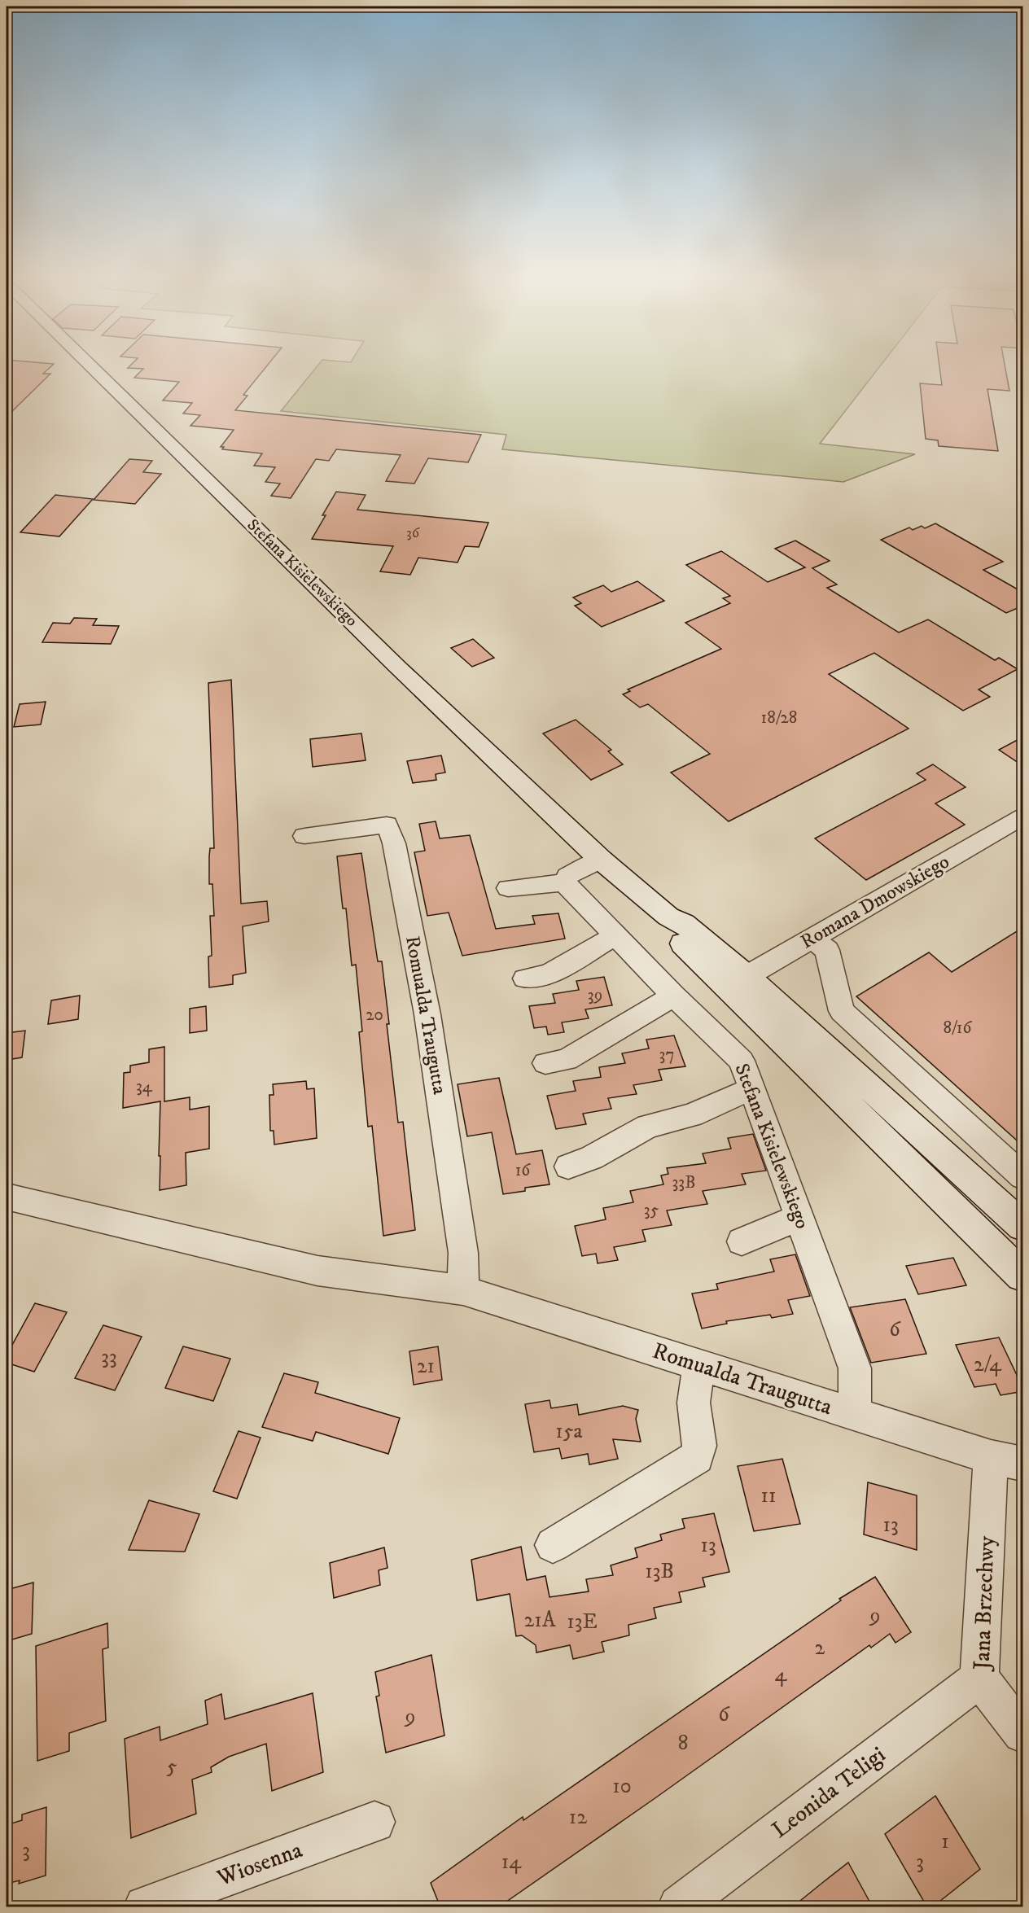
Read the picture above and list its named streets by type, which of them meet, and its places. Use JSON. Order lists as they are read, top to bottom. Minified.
{"streets":{"main road":["Stefana Kisielewskiego"],"street":["Romana Dmowskiego","Romualda Traugutta","Jana Brzechwy","Leonida Teligi","Wiosenna"]},"crossings":[["Stefana Kisielewskiego","Romana Dmowskiego"],["Stefana Kisielewskiego","Romualda Traugutta"],["Romualda Traugutta","Jana Brzechwy"],["Jana Brzechwy","Leonida Teligi"]],"house_numbers":["36","18/28","39","20","8/16","37","34","16","33B","35","6","33","2/4","21","15a","11","13","13","13B","9","21A","13E","2","4","6","9","8","5","10","12","1","3","14","3"]}
